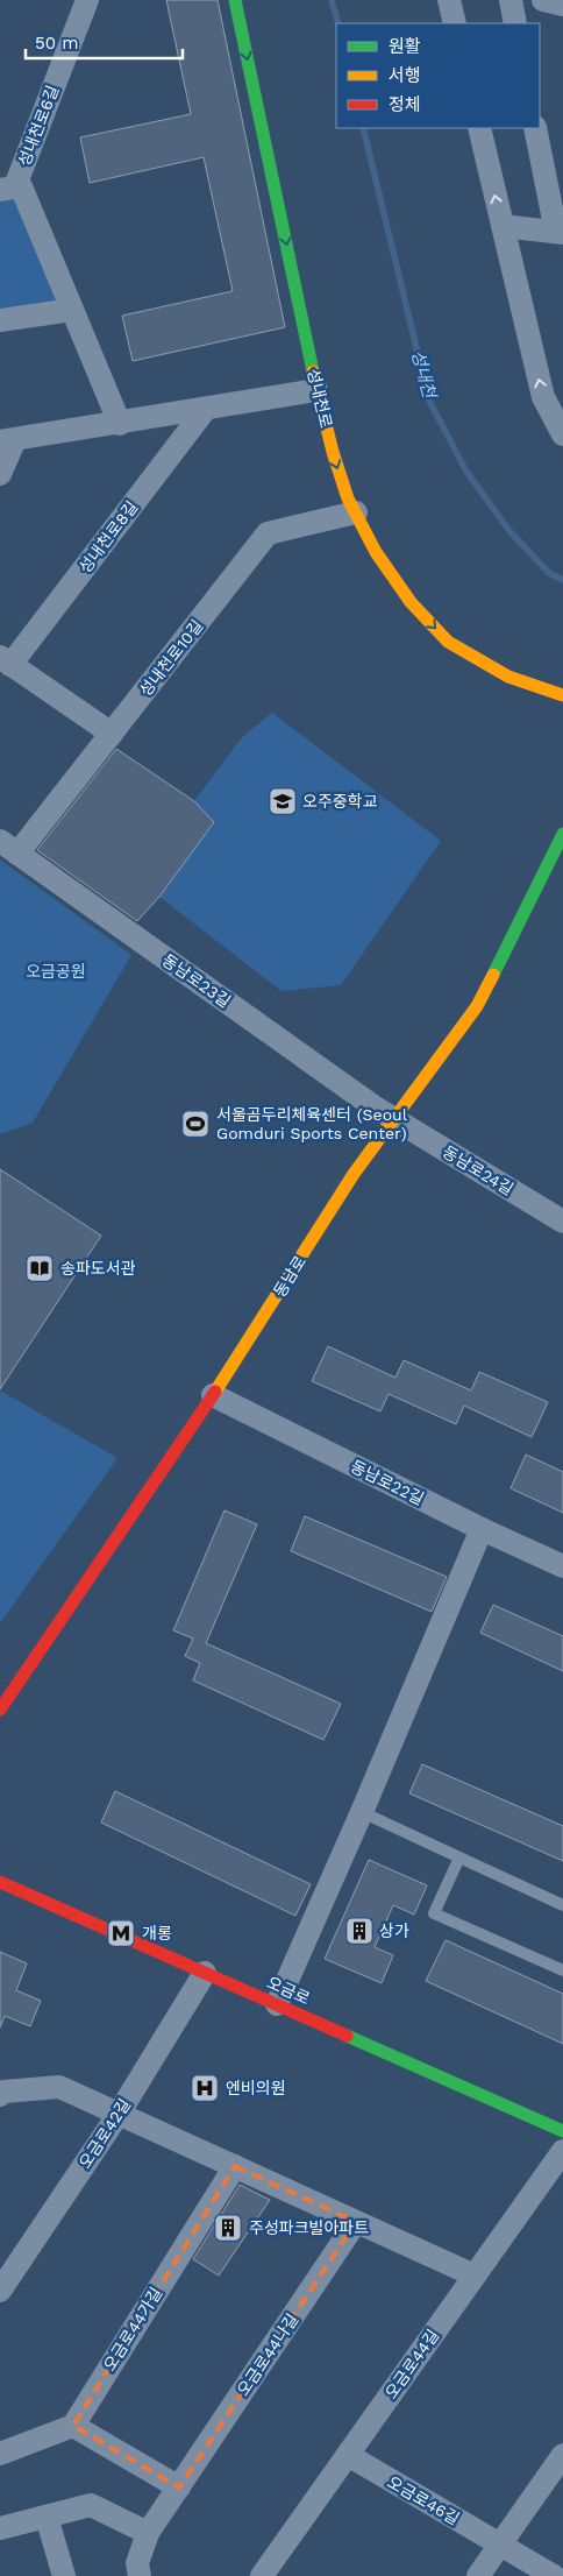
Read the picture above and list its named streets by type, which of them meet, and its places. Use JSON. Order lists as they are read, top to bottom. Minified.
{"streets":{"main road":["성내천로","동남로","오금로"],"street":["성내천로6길","성내천로8길","성내천로10길","동남로23길","동남로24길","동남로22길","오금로42길","오금로44가길","오금로44나길","오금로44길","오금로46길"]},"crossings":[["성내천로","성내천로10길"],["성내천로8길","성내천로10길"],["성내천로10길","동남로23길"],["동남로23길","동남로24길"],["동남로23길","동남로"],["동남로24길","동남로"],["동남로","동남로22길"],["오금로","오금로42길"],["오금로44길","오금로46길"]],"one_way":["성내천로"],"water":["성내천"],"parks":["오금공원"],"places":{"school or university":["오주중학교"],"sports":["서울곰두리체육센터 (Seoul Gomduri Sports Center)"],"library":["송파도서관"],"building":["상가","주성파크빌아파트"],"metro station":["개롱"],"hospital":["엔비의원"]},"legend":["원활","서행","정체"],"scale_bar":"50 m"}
